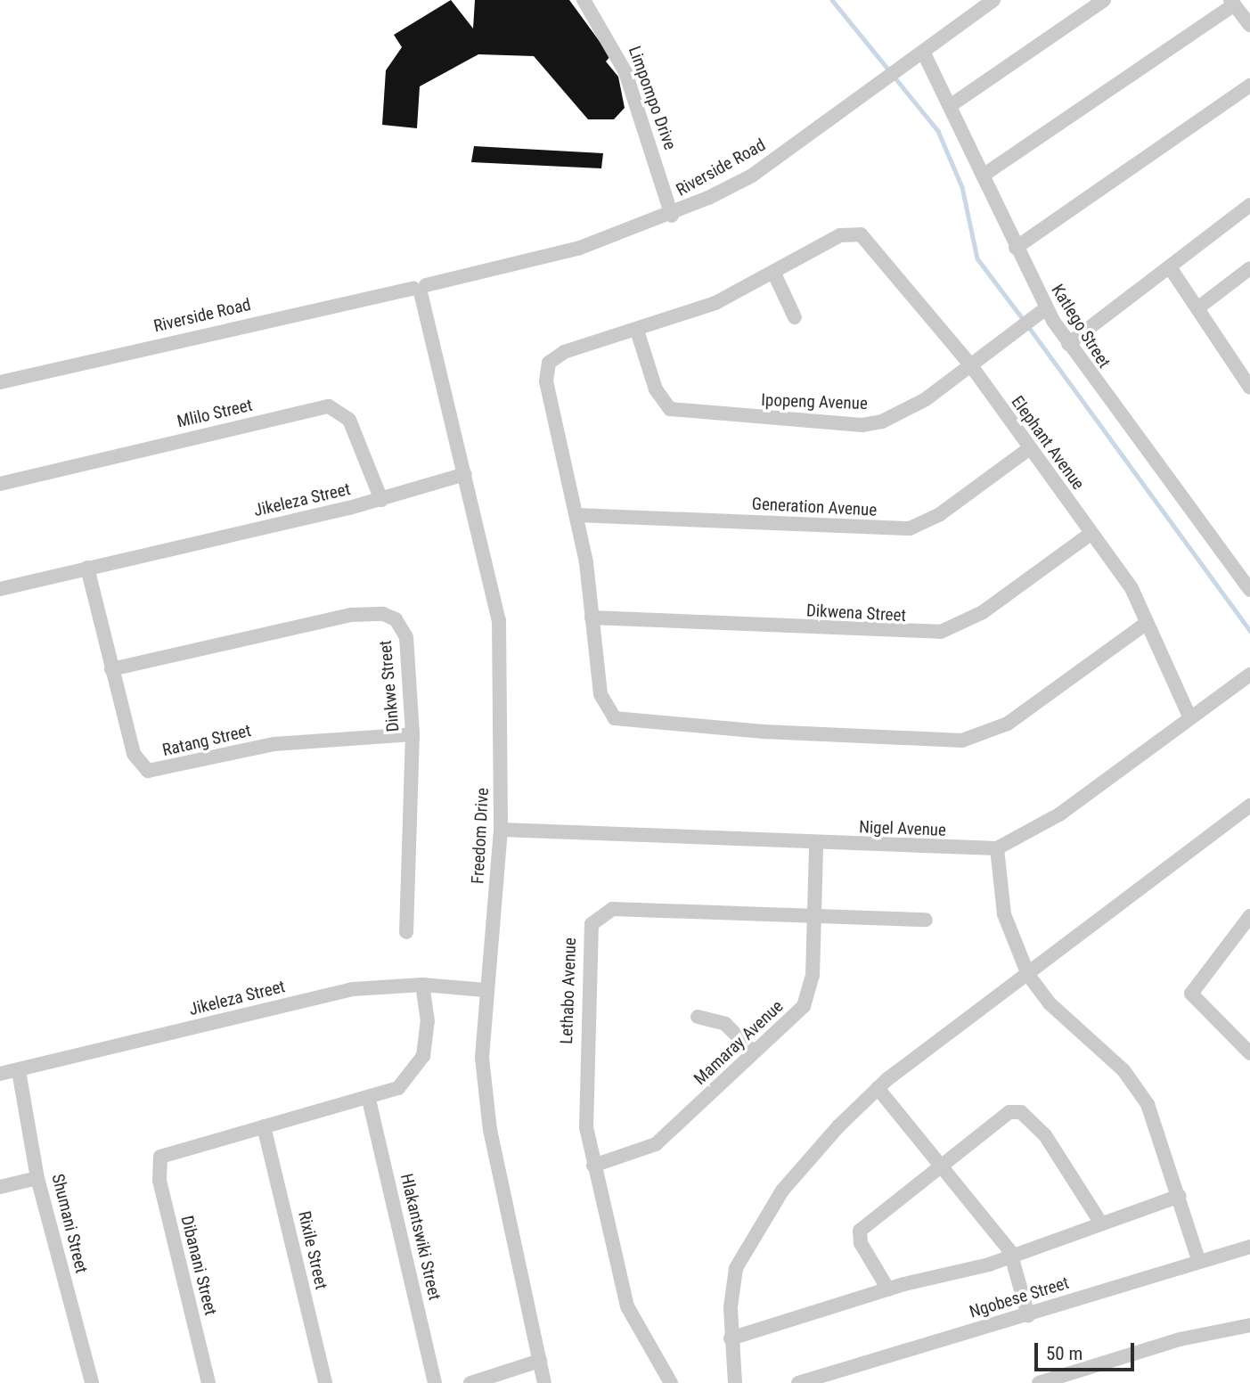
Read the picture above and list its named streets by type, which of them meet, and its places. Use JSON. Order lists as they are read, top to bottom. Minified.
{"streets":{"street":["Limpompo Drive","Riverside Road","Katlego Street","Ipopeng Avenue","Mlilo Street","Elephant Avenue","Jikeleza Street","Generation Avenue","Dikwena Street","Dinkwe Street","Ratang Street","Nigel Avenue","Freedom Drive","Lethabo Avenue","Mamaray Avenue","Shumani Street","Hlakantswiki Street","Rixile Street","Dibanani Street","Ngobese Street"]},"crossings":[["Limpompo Drive","Riverside Road"],["Riverside Road","Katlego Street"],["Riverside Road","Freedom Drive"],["Katlego Street","Ipopeng Avenue"],["Ipopeng Avenue","Elephant Avenue"],["Mlilo Street","Jikeleza Street"],["Elephant Avenue","Generation Avenue"],["Elephant Avenue","Dikwena Street"],["Jikeleza Street","Ratang Street"],["Jikeleza Street","Freedom Drive"],["Jikeleza Street","Shumani Street"],["Dinkwe Street","Ratang Street"],["Nigel Avenue","Freedom Drive"],["Nigel Avenue","Mamaray Avenue"],["Lethabo Avenue","Mamaray Avenue"],["Rixile Street","Dibanani Street"]],"scale_bar":"50 m"}
